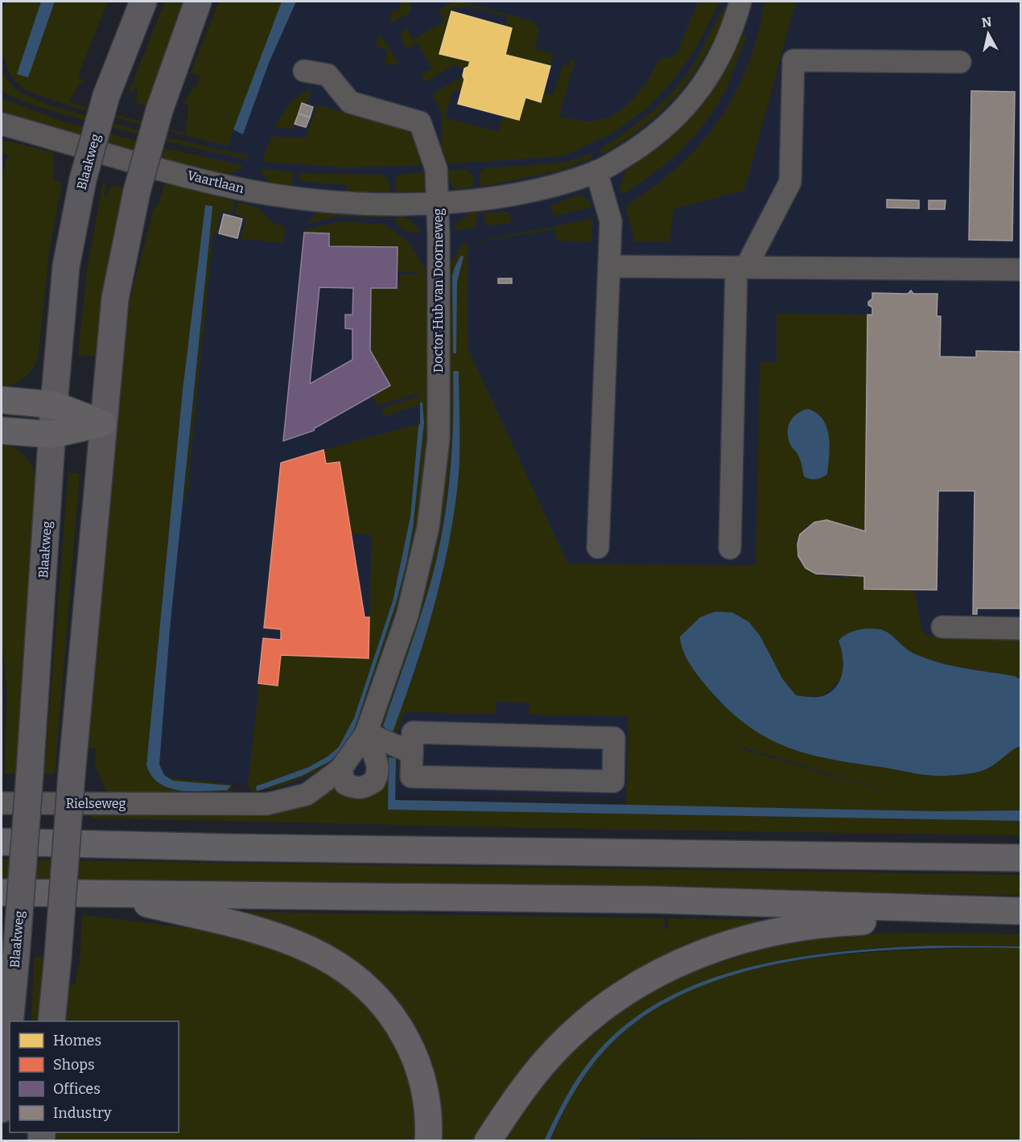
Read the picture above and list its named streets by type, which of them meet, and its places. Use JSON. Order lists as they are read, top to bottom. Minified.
{"streets":{"main road":["Blaakweg"],"street":["Vaartlaan","Doctor Hub van Doorneweg","Rielseweg"]},"crossings":[["Vaartlaan","Doctor Hub van Doorneweg"],["Doctor Hub van Doorneweg","Rielseweg"]],"legend":["Homes","Shops","Offices","Industry"],"north":"top"}
